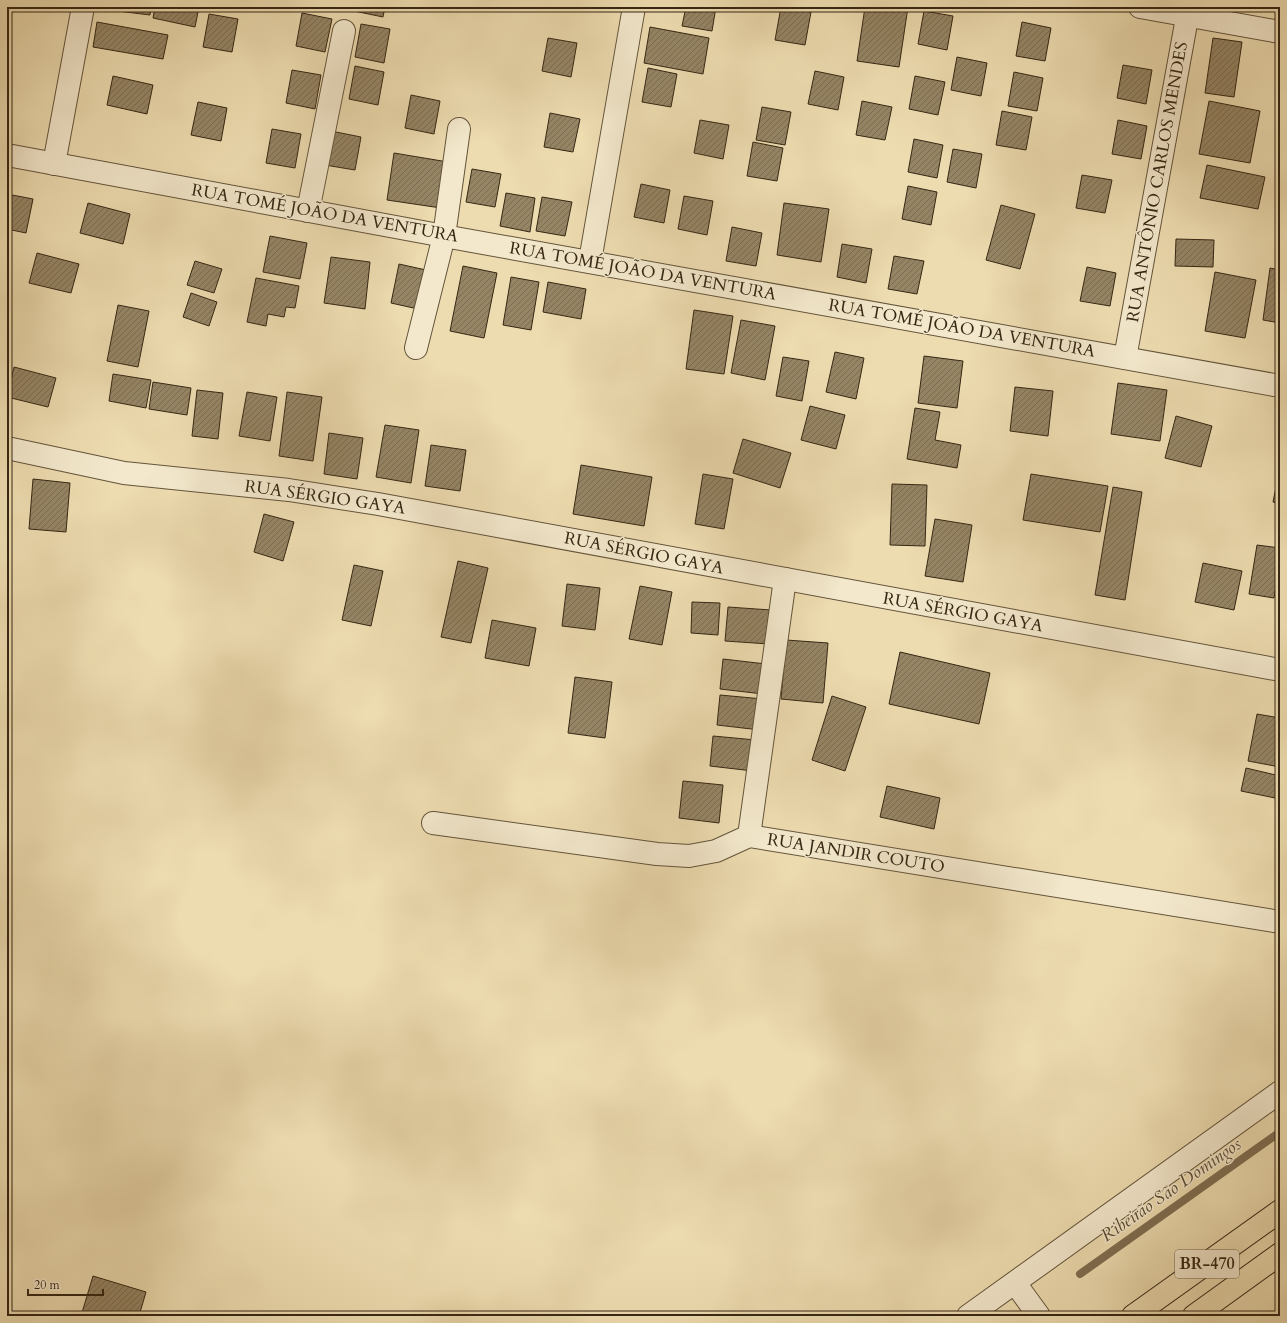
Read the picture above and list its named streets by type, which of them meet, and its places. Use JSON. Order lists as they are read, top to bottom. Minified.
{"streets":{"highway":["BR-470"],"street":["RUA ANTÔNIO CARLOS MENDES","RUA TOMÉ JOÃO DA VENTURA","RUA SÉRGIO GAYA","RUA JANDIR COUTO"]},"crossings":[["RUA ANTÔNIO CARLOS MENDES","RUA TOMÉ JOÃO DA VENTURA"]],"water":["Ribeirão São Domingos"],"scale_bar":"20 m"}
